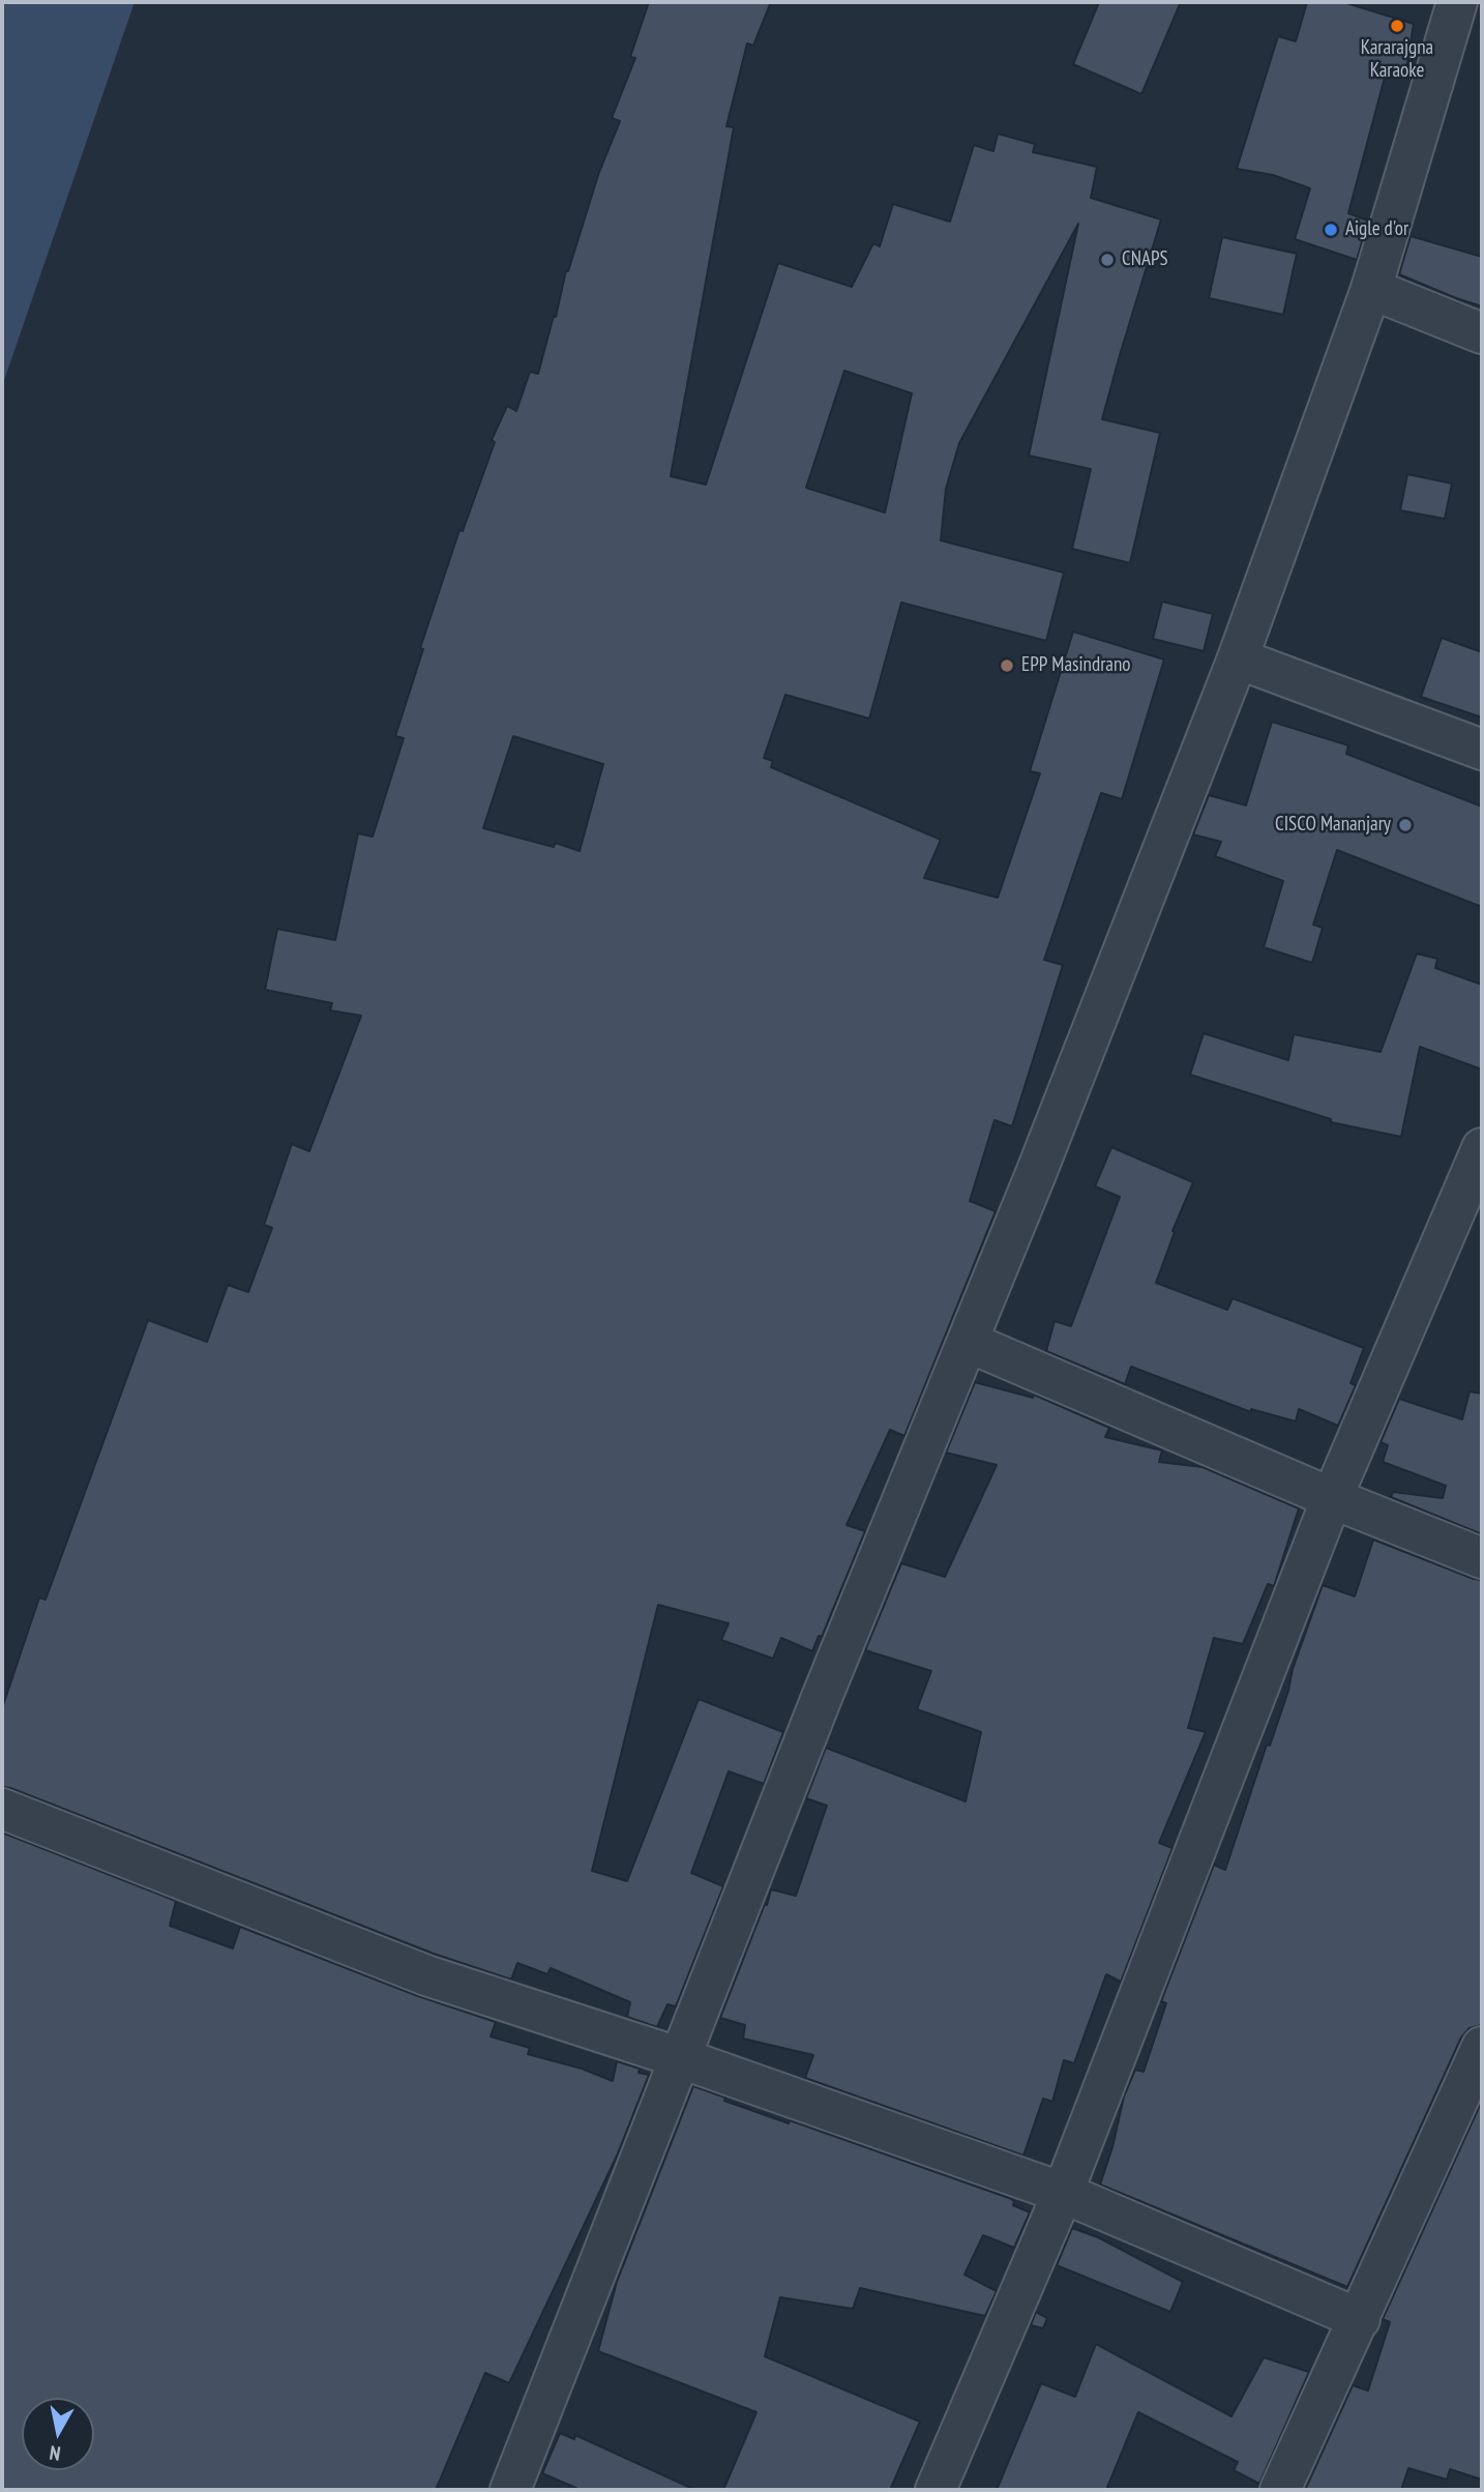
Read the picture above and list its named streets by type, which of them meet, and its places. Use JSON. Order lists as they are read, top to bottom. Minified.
{"places":["Kararajgna Karaoke","Aigle d'or","CNAPS","EPP Masindrano","CISCO Mananjary"],"north":"bottom"}
